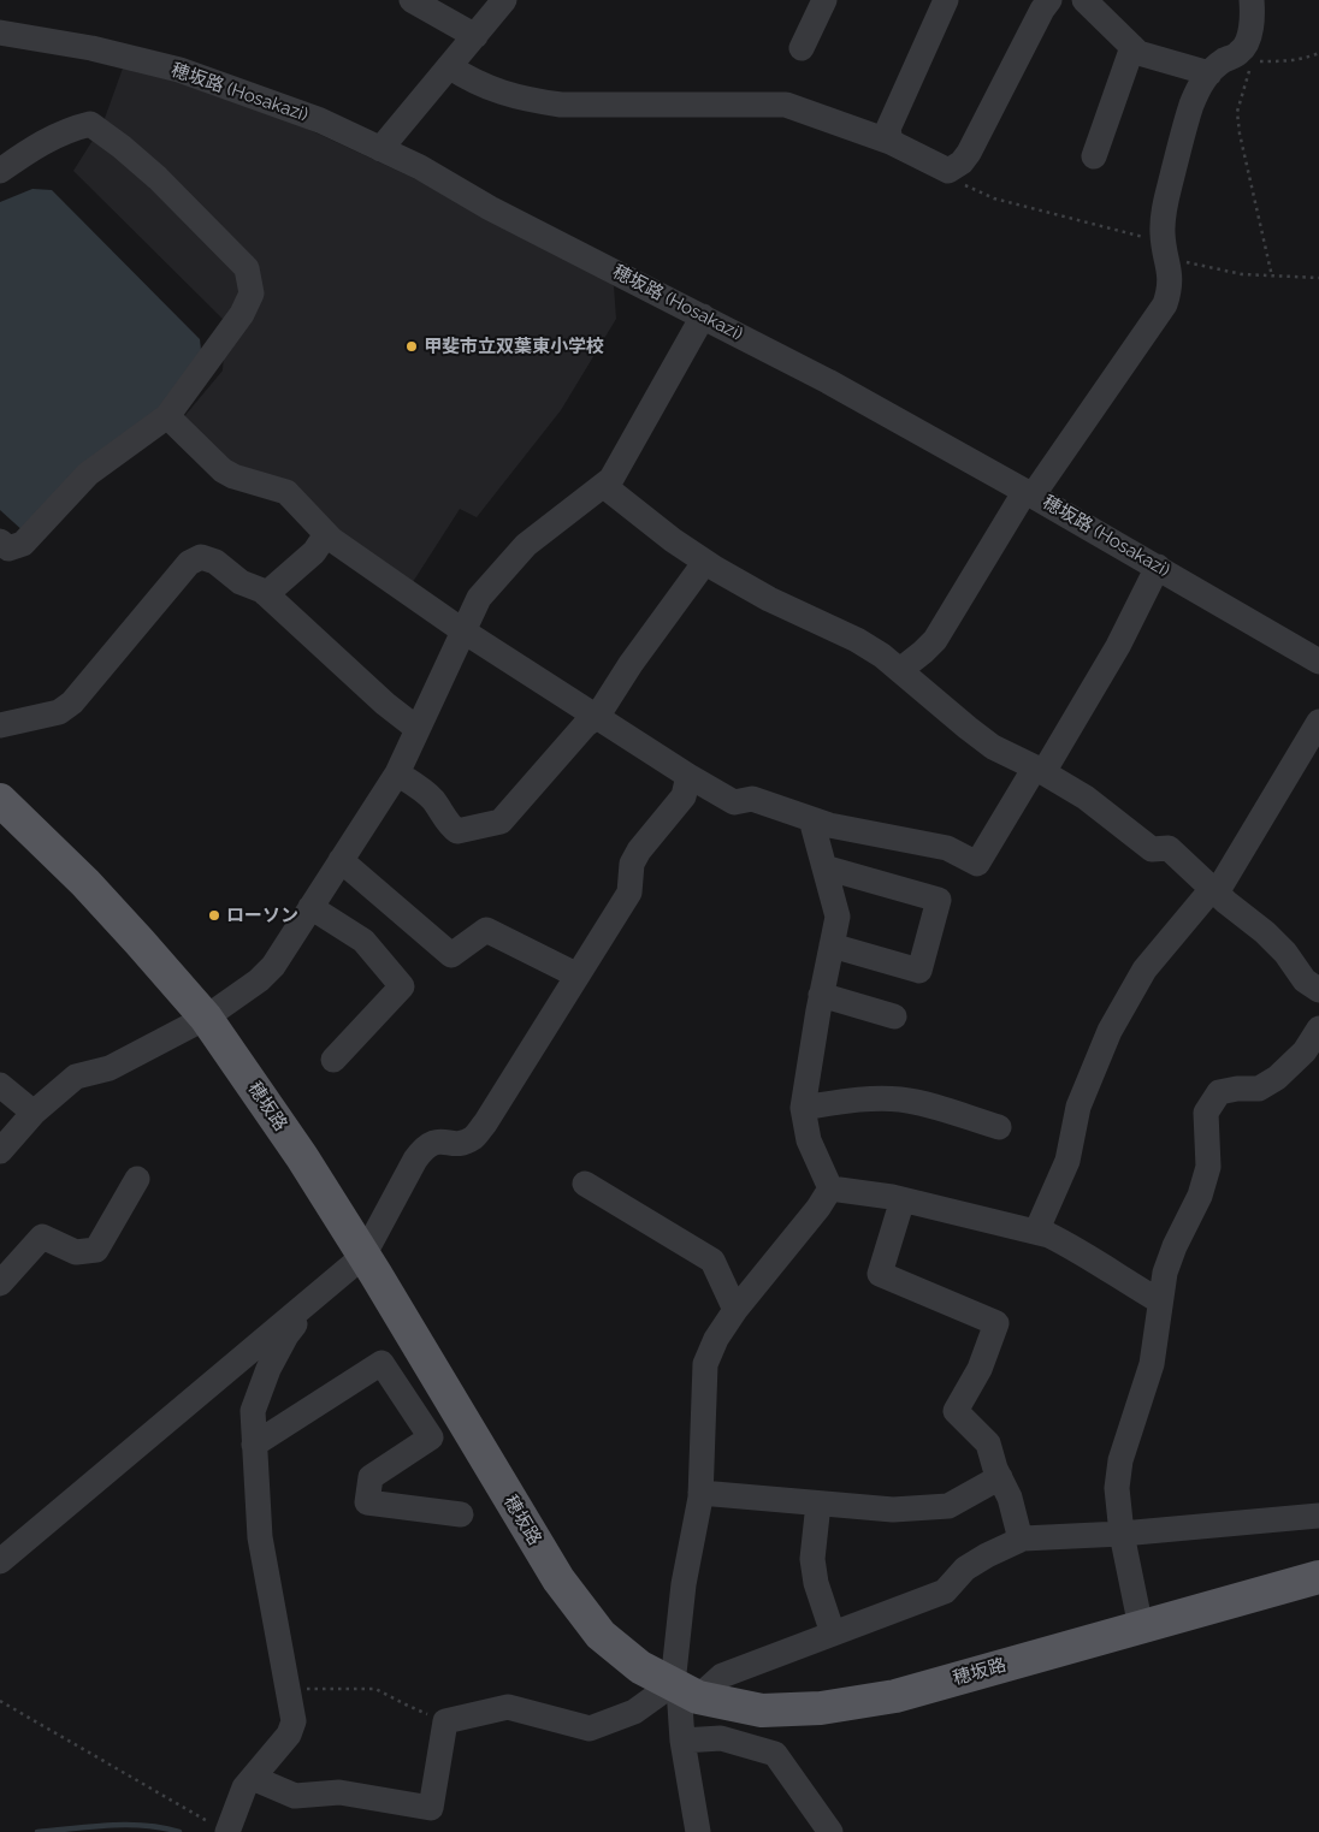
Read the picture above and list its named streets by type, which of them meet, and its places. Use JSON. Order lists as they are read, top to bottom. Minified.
{"streets":{"main road":["穂坂路"],"street":["穂坂路 (Hosakazi)"]},"places":["甲斐市立双葉東小学校","ローソン"]}
